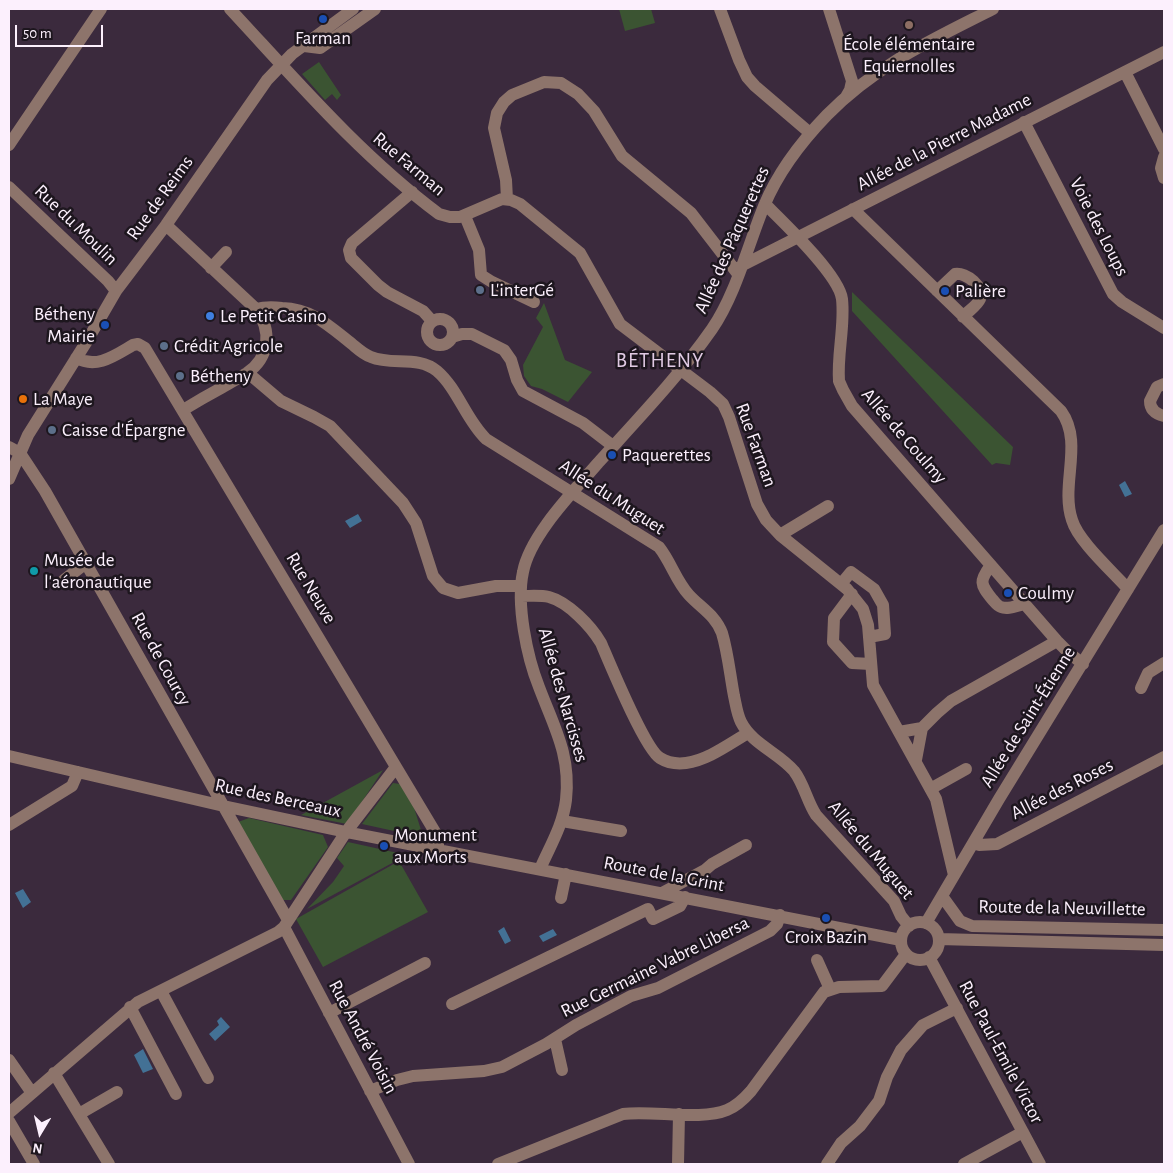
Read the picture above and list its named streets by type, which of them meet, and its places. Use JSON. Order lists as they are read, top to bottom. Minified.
{"streets":{"street":["Allée de la Pierre Madame","Rue Farman","Rue de Reims","Rue du Moulin","Voie des Loups","Allée des Pâquerettes","Allée de Coulmy","Allée du Muguet","Rue Neuve","Rue de Courcy","Allée des Narcisses","Allée de Saint-Étienne","Allée des Roses","Rue des Berceaux","Route de la Grint","Route de la Neuvillette","Rue Germaine Vabre Libersa","Rue André Voisin","Rue Paul-Emile Victor"]},"crossings":[["Allée de la Pierre Madame","Voie des Loups"],["Allée de la Pierre Madame","Allée des Pâquerettes"],["Allée de la Pierre Madame","Allée de Coulmy"],["Rue Farman","Rue de Reims"],["Rue Farman","Allée des Pâquerettes"],["Rue Farman","Allée de Saint-Étienne"],["Rue de Reims","Rue du Moulin"],["Rue de Reims","Rue Neuve"],["Rue de Reims","Rue de Courcy"],["Allée des Pâquerettes","Allée de Coulmy"],["Allée des Pâquerettes","Allée du Muguet"],["Allée des Pâquerettes","Allée des Narcisses"],["Allée de Coulmy","Allée de Saint-Étienne"],["Allée du Muguet","Allée de Saint-Étienne"],["Allée du Muguet","Route de la Neuvillette"],["Allée du Muguet","Rue Paul-Emile Victor"],["Rue Neuve","Rue des Berceaux"],["Rue de Courcy","Rue des Berceaux"],["Rue de Courcy","Rue André Voisin"],["Allée des Narcisses","Rue des Berceaux"],["Allée des Narcisses","Route de la Grint"],["Allée de Saint-Étienne","Allée des Roses"],["Allée de Saint-Étienne","Route de la Neuvillette"],["Allée de Saint-Étienne","Rue Paul-Emile Victor"],["Rue des Berceaux","Route de la Grint"],["Rue des Berceaux","Rue André Voisin"],["Route de la Grint","Rue Germaine Vabre Libersa"],["Route de la Neuvillette","Rue Paul-Emile Victor"],["Rue Germaine Vabre Libersa","Rue André Voisin"]],"districts":["BÉTHENY"],"places":["Farman","École élémentaire Equiernolles","L'interGé","Palière","Le Petit Casino","Bétheny Mairie","Crédit Agricole","Bétheny","La Maye","Caisse d'Épargne","Paquerettes","Musée de l'aéronautique","Coulmy","Monument aux Morts","Croix Bazin"],"scale_bar":"50 m","north":"bottom"}
